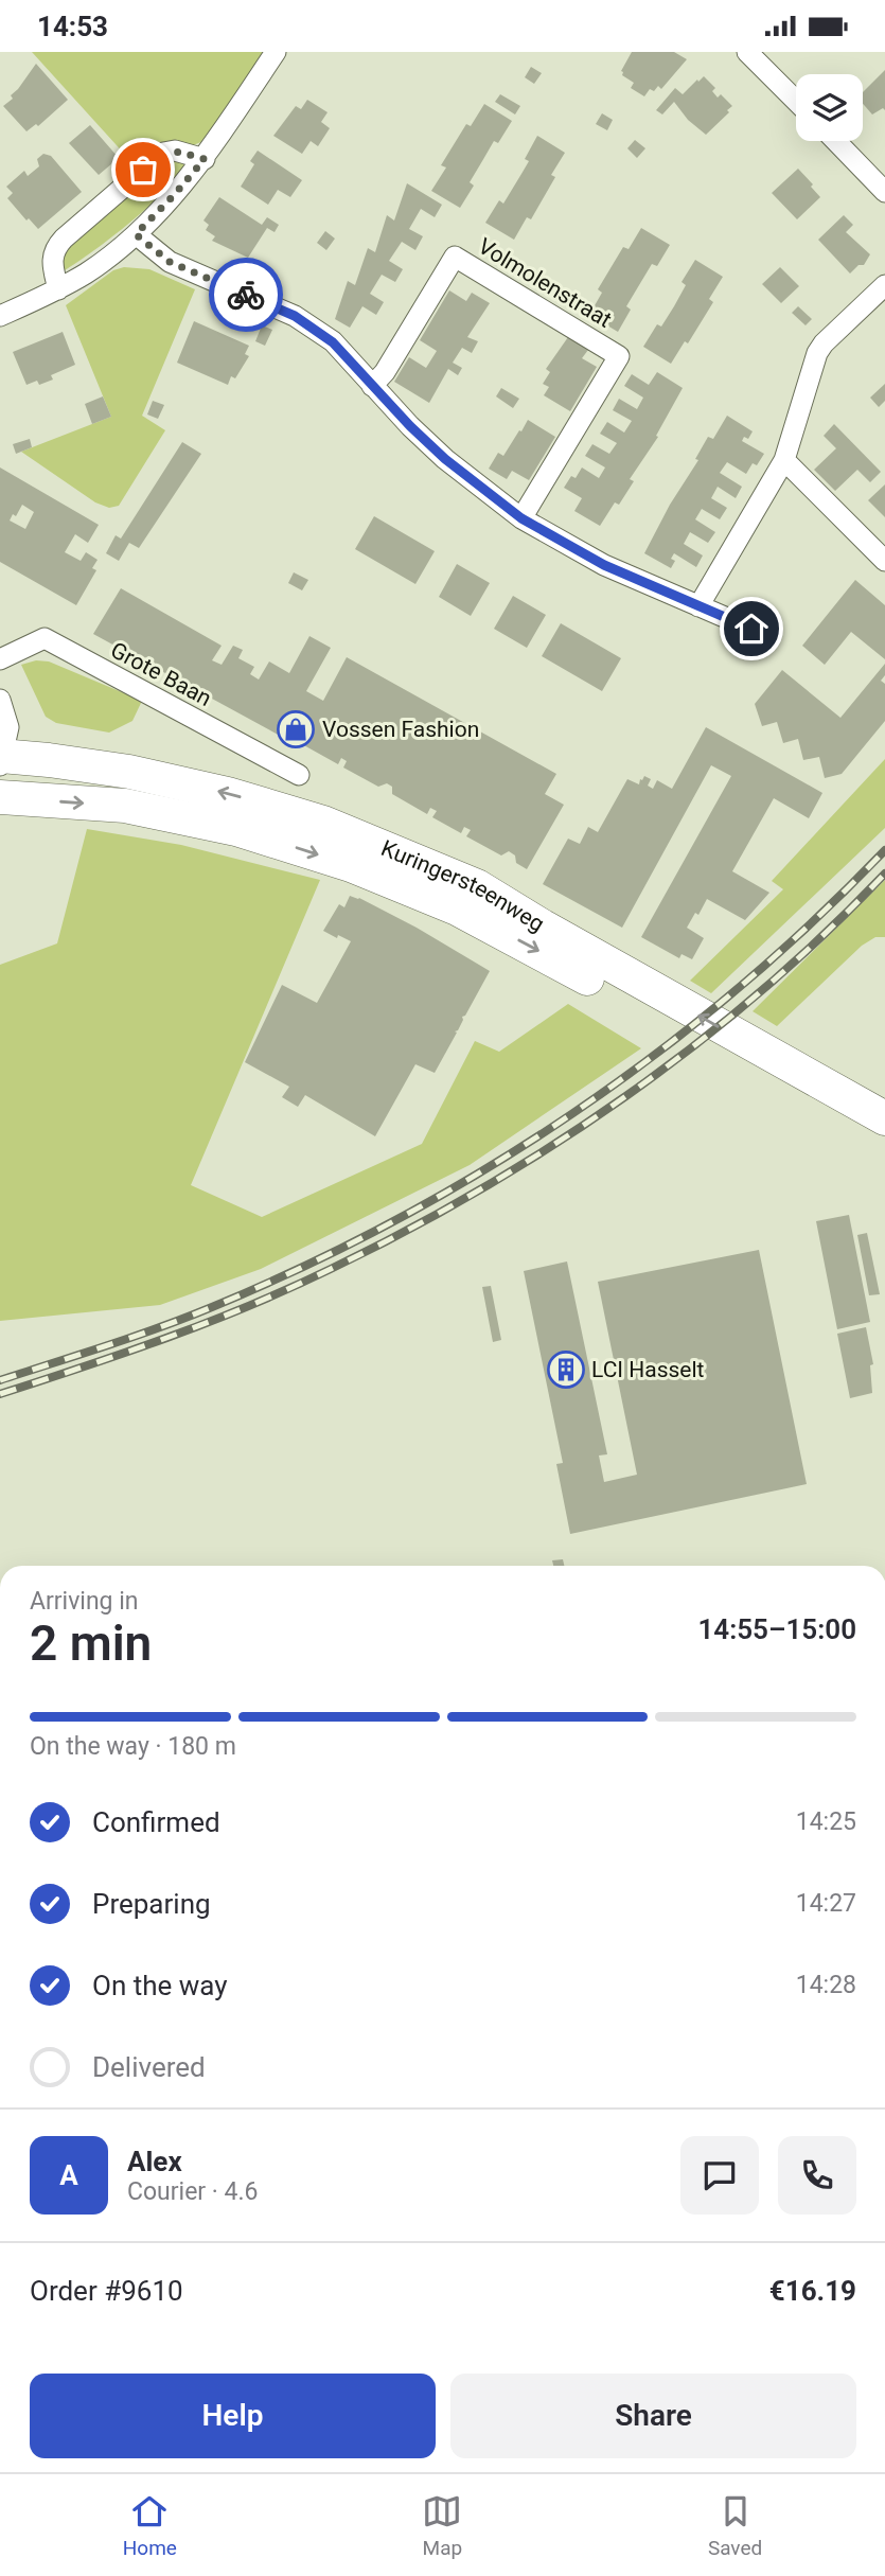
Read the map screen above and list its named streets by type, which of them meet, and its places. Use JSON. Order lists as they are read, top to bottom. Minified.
{"streets":{"main road":["Kuringersteenweg"],"street":["Volmolenstraat","Grote Baan"]},"places":{"shop":["Vossen Fashion"],"building":["LCI Hasselt"]},"page":{"status":"14:53","heading":["2 min","Arriving in","14:55–15:00"],"panel":["Alex","Courier · 4.6","Order #9610","€16.19"],"bar":"On the way · 180 m","list":[["Confirmed","14:25"],["Preparing","14:27"],["On the way","14:28"],"Delivered"],"round":"A","buttons":["Help","Share"],"tabs":["Home","Map","Saved"]}}
